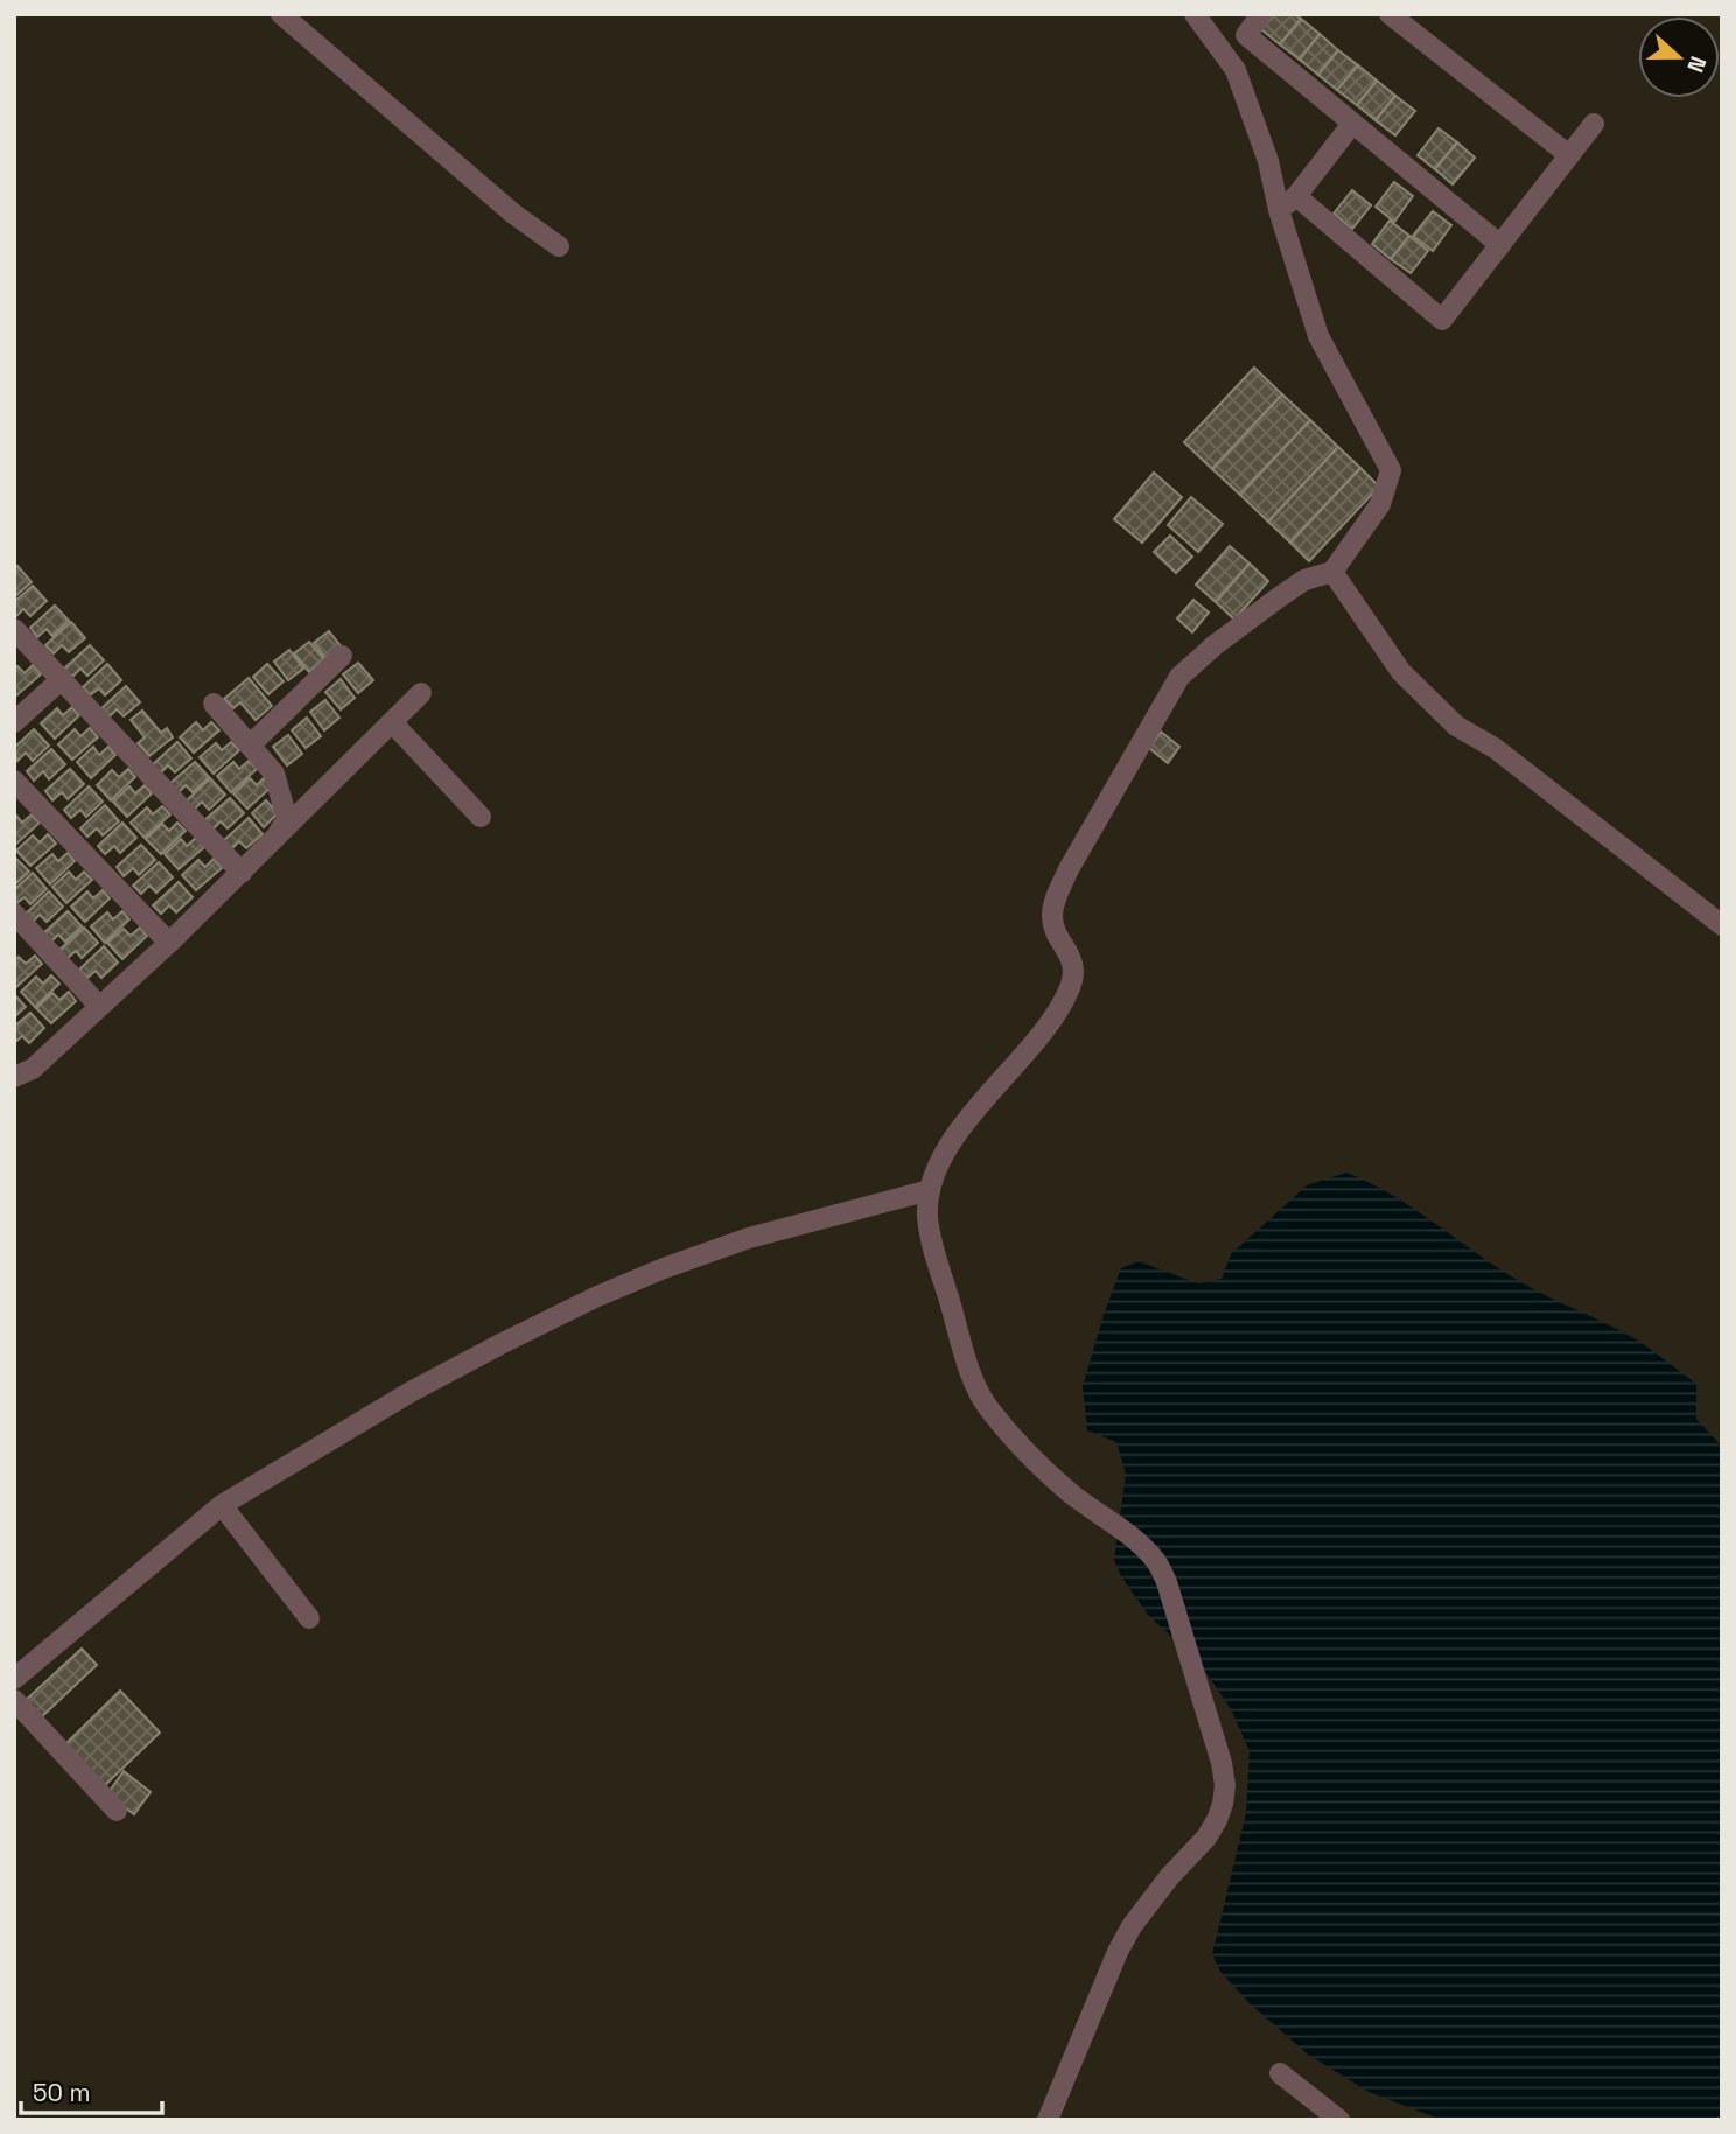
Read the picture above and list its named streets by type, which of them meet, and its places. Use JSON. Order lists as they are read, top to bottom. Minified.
{"scale_bar":"50 m","north":"right"}
